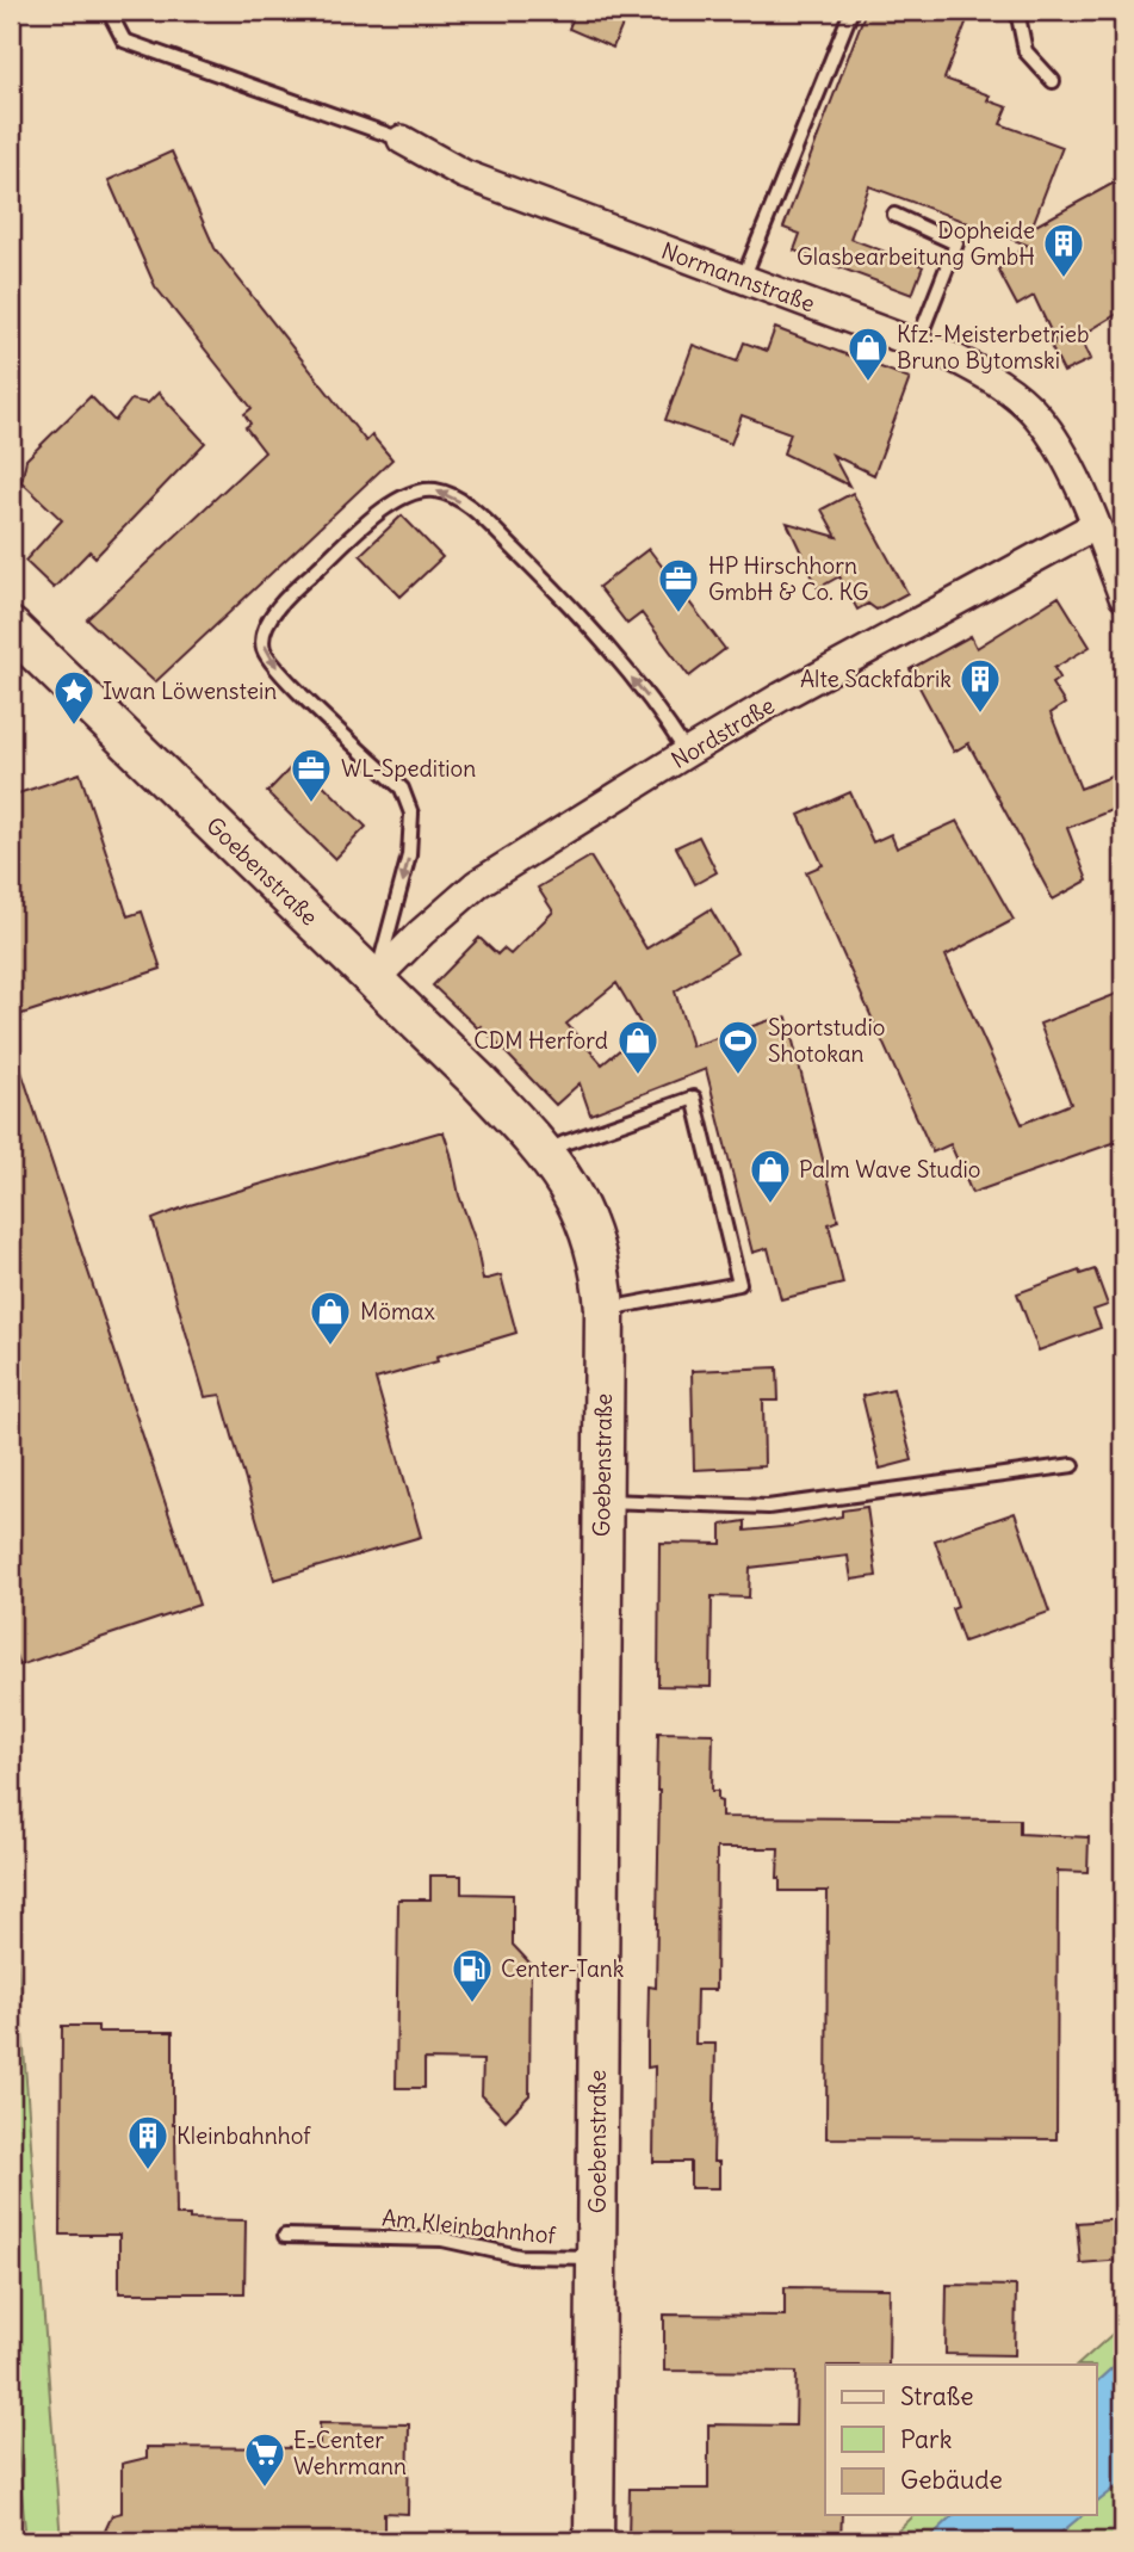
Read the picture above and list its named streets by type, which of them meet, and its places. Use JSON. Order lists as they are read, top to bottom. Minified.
{"streets":{"street":["Normannstraße","Nordstraße","Goebenstraße"],"lane":["Am Kleinbahnhof"]},"crossings":[["Normannstraße","Nordstraße"],["Nordstraße","Goebenstraße"],["Goebenstraße","Am Kleinbahnhof"]],"places":{"building":["Dopheide Glasbearbeitung GmbH","Alte Sackfabrik","Kleinbahnhof"],"shop":["Kfz.-Meisterbetrieb Bruno Bytomski","CDM Herford","Palm Wave Studio","Mömax"],"office":["HP Hirschhorn GmbH & Co. KG","WL-Spedition"],"place":["Iwan Löwenstein"],"sports":["Sportstudio Shotokan"],"fuel station":["Center-Tank"],"supermarket":["E-Center Wehrmann"]},"legend":["Straße","Park","Gebäude"]}
